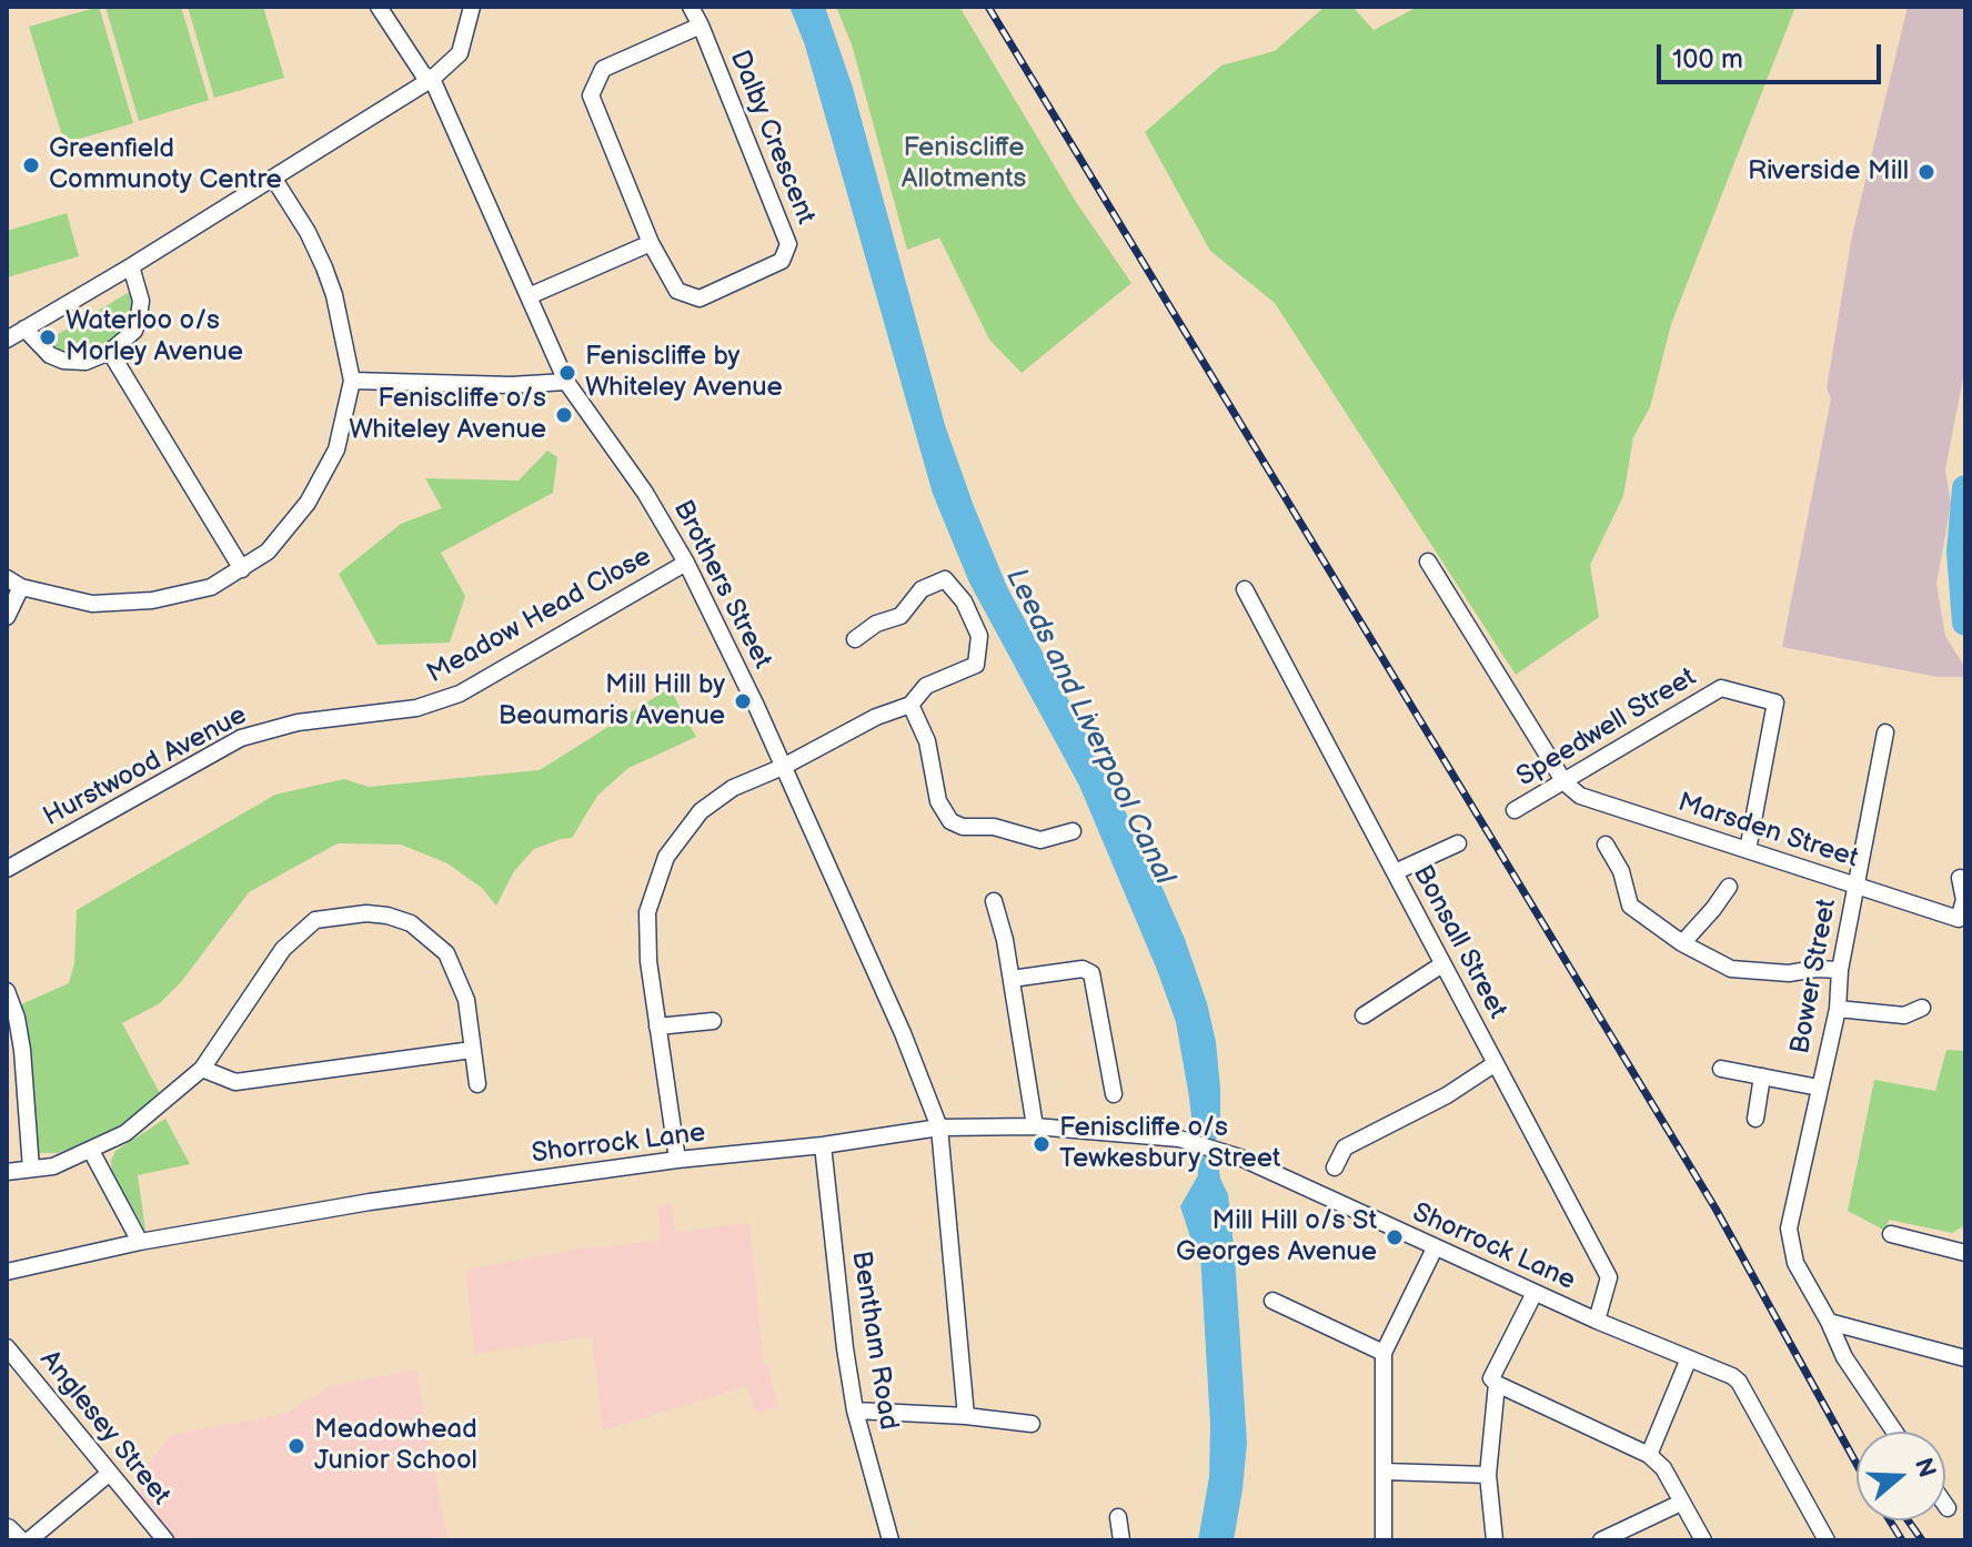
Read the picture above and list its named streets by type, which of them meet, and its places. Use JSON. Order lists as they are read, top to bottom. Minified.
{"streets":{"street":["Dalby Crescent","Brothers Street","Meadow Head Close","Speedwell Street","Hurstwood Avenue","Marsden Street","Bonsall Street","Bower Street","Shorrock Lane","Bentham Road","Anglesey Street"]},"crossings":[["Brothers Street","Meadow Head Close"],["Brothers Street","Shorrock Lane"],["Meadow Head Close","Hurstwood Avenue"],["Speedwell Street","Marsden Street"],["Marsden Street","Bower Street"],["Bonsall Street","Shorrock Lane"],["Shorrock Lane","Bentham Road"]],"water":["Leeds and Liverpool Canal"],"parks":["Feniscliffe Allotments"],"places":["Greenfield Communoty Centre","Riverside Mill","Waterloo o/s Morley Avenue","Feniscliffe by Whiteley Avenue","Feniscliffe o/s Whiteley Avenue","Mill Hill by Beaumaris Avenue","Feniscliffe o/s Tewkesbury Street","Mill Hill o/s St Georges Avenue","Meadowhead Junior School"],"scale_bar":"100 m","north":"right"}
